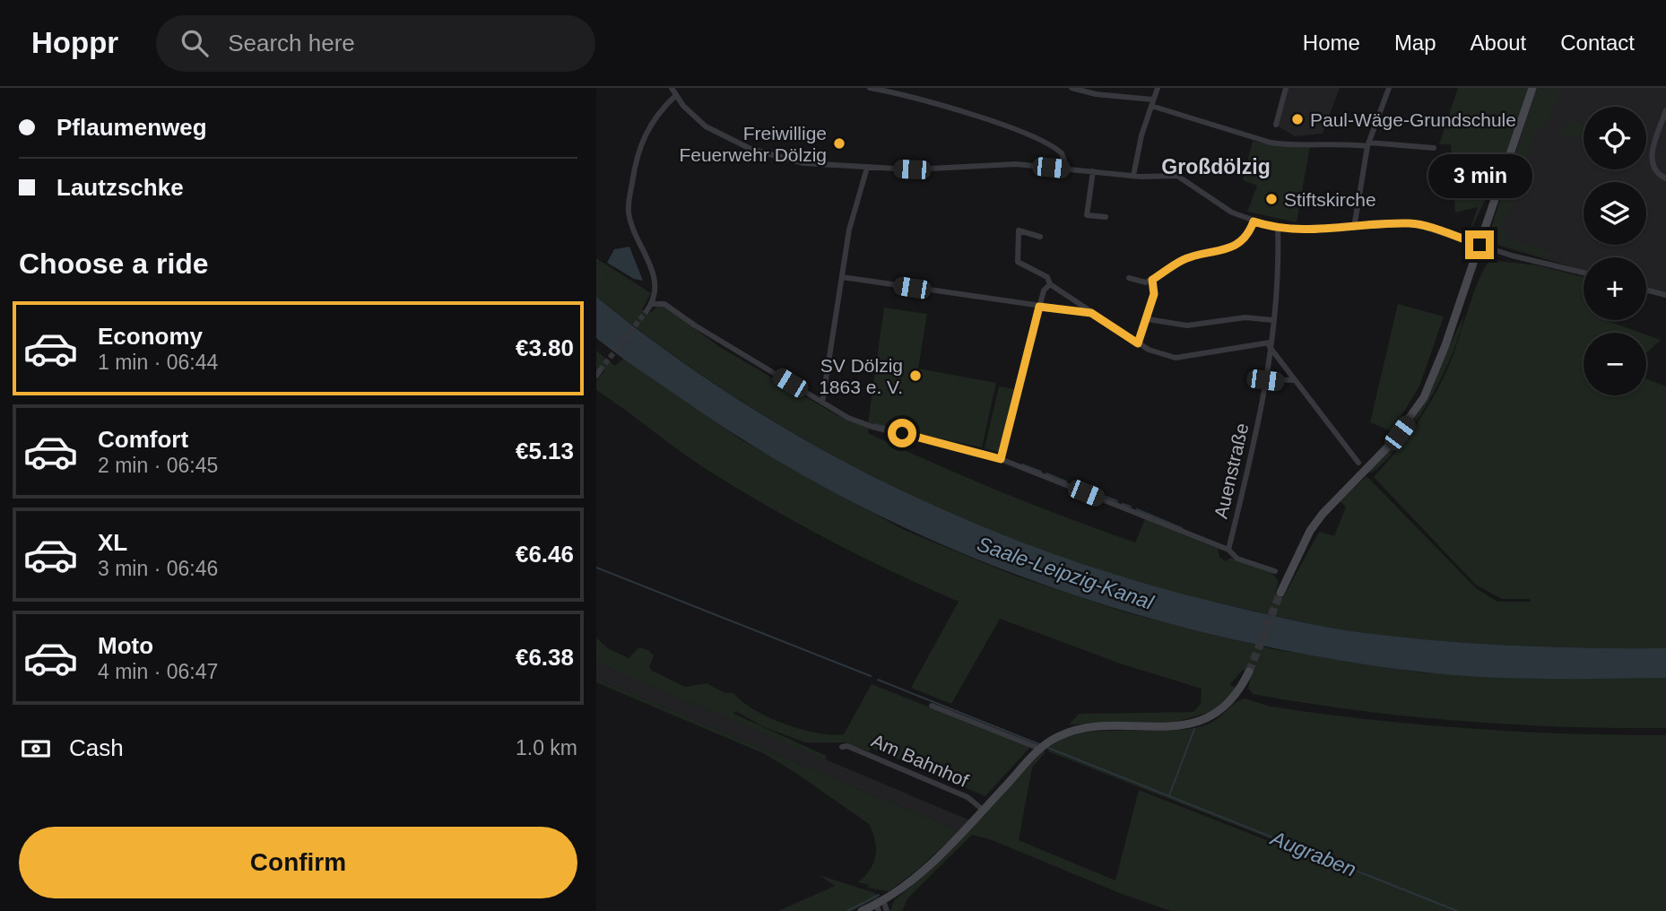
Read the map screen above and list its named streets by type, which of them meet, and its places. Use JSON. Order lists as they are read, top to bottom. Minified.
{"streets":{"street":["Auenstraße","Am Bahnhof"]},"districts":["Großdölzig"],"water":["Saale-Leipzig-Kanal","Augraben"],"places":["Paul-Wäge-Grundschule","Freiwillige Feuerwehr Dölzig","Stiftskirche","SV Dölzig 1863 e. V."],"page":{"header":"Hoppr","search":"Search here","nav":["Home","Map","About","Contact"],"banner":["Pflaumenweg","Lautzschke"],"map_buttons":["+","−"],"bubble":"3 min","heading":"Choose a ride","list":[{"name":"Economy","note":"1 min · 06:44","value":"€3.80"},{"name":"Comfort","note":"2 min · 06:45","value":"€5.13"},{"name":"XL","note":"3 min · 06:46","value":"€6.46"},{"name":"Moto","note":"4 min · 06:47","value":"€6.38"}],"pay":["Cash","1.0 km"],"buttons":"Confirm"}}
